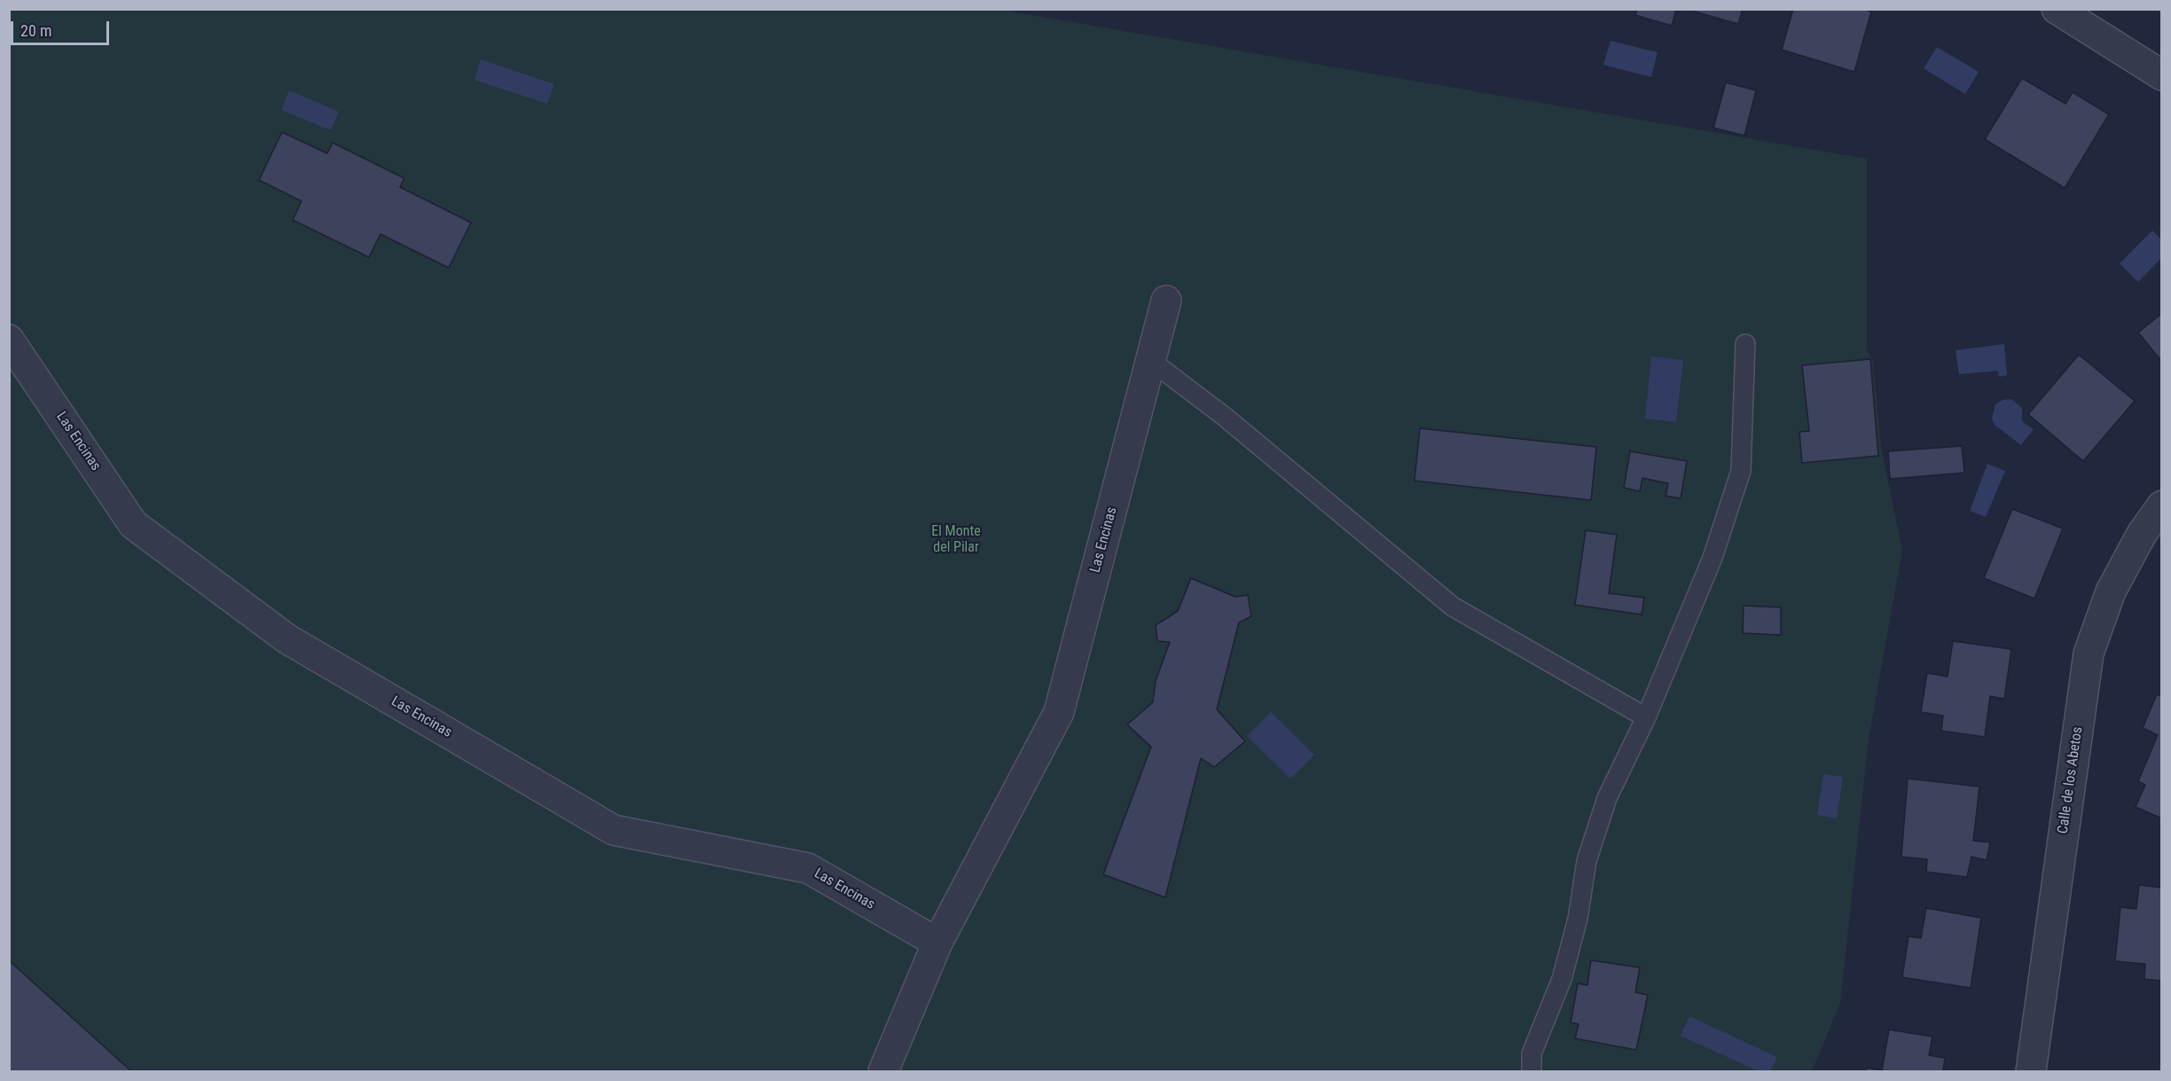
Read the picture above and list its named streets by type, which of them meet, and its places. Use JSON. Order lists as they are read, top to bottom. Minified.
{"streets":{"street":["Las Encinas","Calle de los Abetos"]},"parks":["El Monte del Pilar"],"scale_bar":"20 m"}
